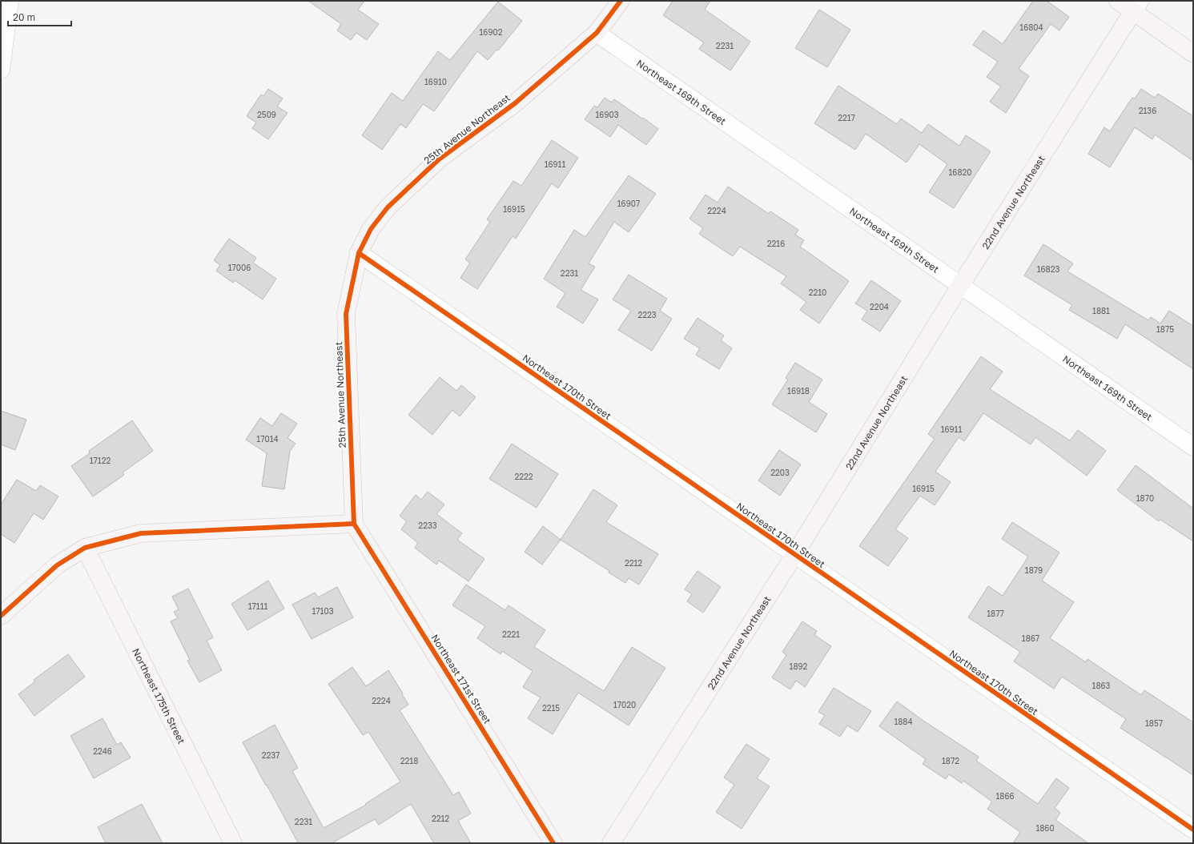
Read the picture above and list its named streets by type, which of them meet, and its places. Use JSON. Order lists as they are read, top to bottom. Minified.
{"streets":{"street":["Northeast 169th Street","25th Avenue Northeast","22nd Avenue Northeast","Northeast 170th Street","Northeast 171st Street","Northeast 175th Street"]},"crossings":[["Northeast 169th Street","25th Avenue Northeast"],["Northeast 169th Street","22nd Avenue Northeast"],["25th Avenue Northeast","Northeast 170th Street"],["25th Avenue Northeast","Northeast 171st Street"],["22nd Avenue Northeast","Northeast 170th Street"]],"house_numbers":["16804","16902","2231","16910","2136","2509","16903","2217","16911","16820","16907","16915","2224","2216","17006","16823","2231","2210","2204","1881","2223","1875","16918","16911","17014","17122","2203","2222","16915","1870","2233","2212","1879","17111","17103","1877","2221","1867","1892","1863","2224","17020","2215","1884","1857","2246","2237","2218","1872","1866","2212","2231","1860"],"scale_bar":"20 m"}
